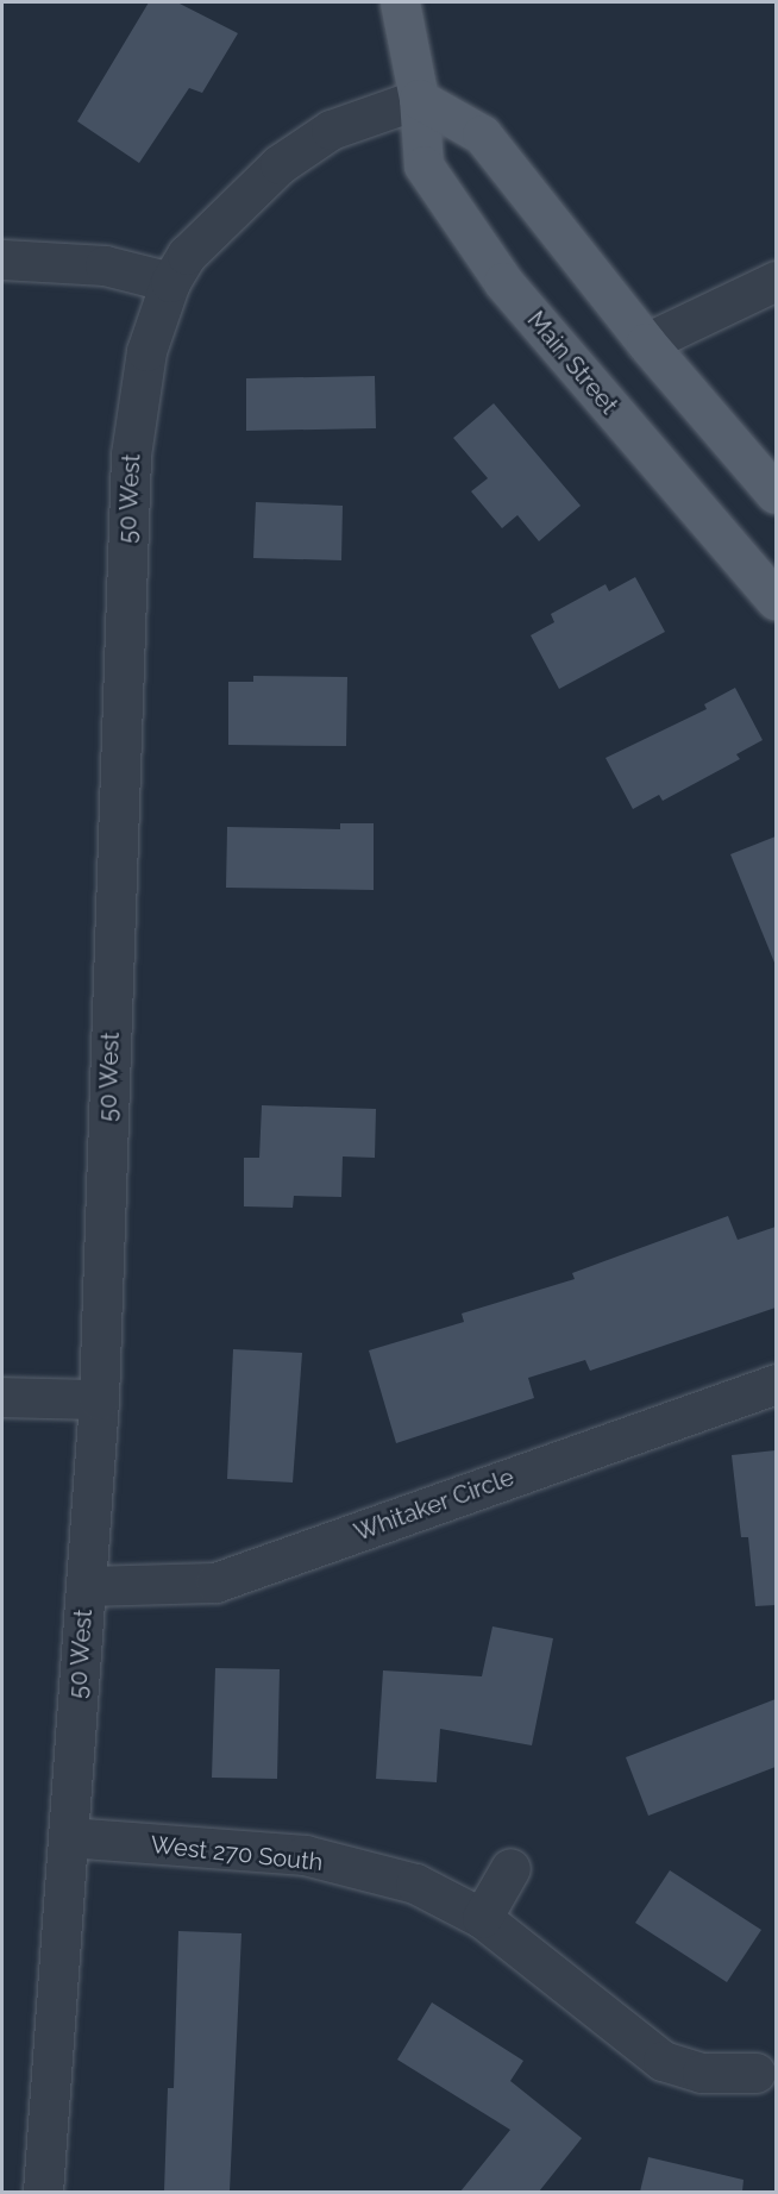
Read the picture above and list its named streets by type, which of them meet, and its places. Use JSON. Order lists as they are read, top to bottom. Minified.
{"streets":{"main road":["Main Street"],"street":["50 West","Whitaker Circle","West 270 South"]},"crossings":[["Main Street","50 West"],["50 West","Whitaker Circle"],["50 West","West 270 South"]]}
